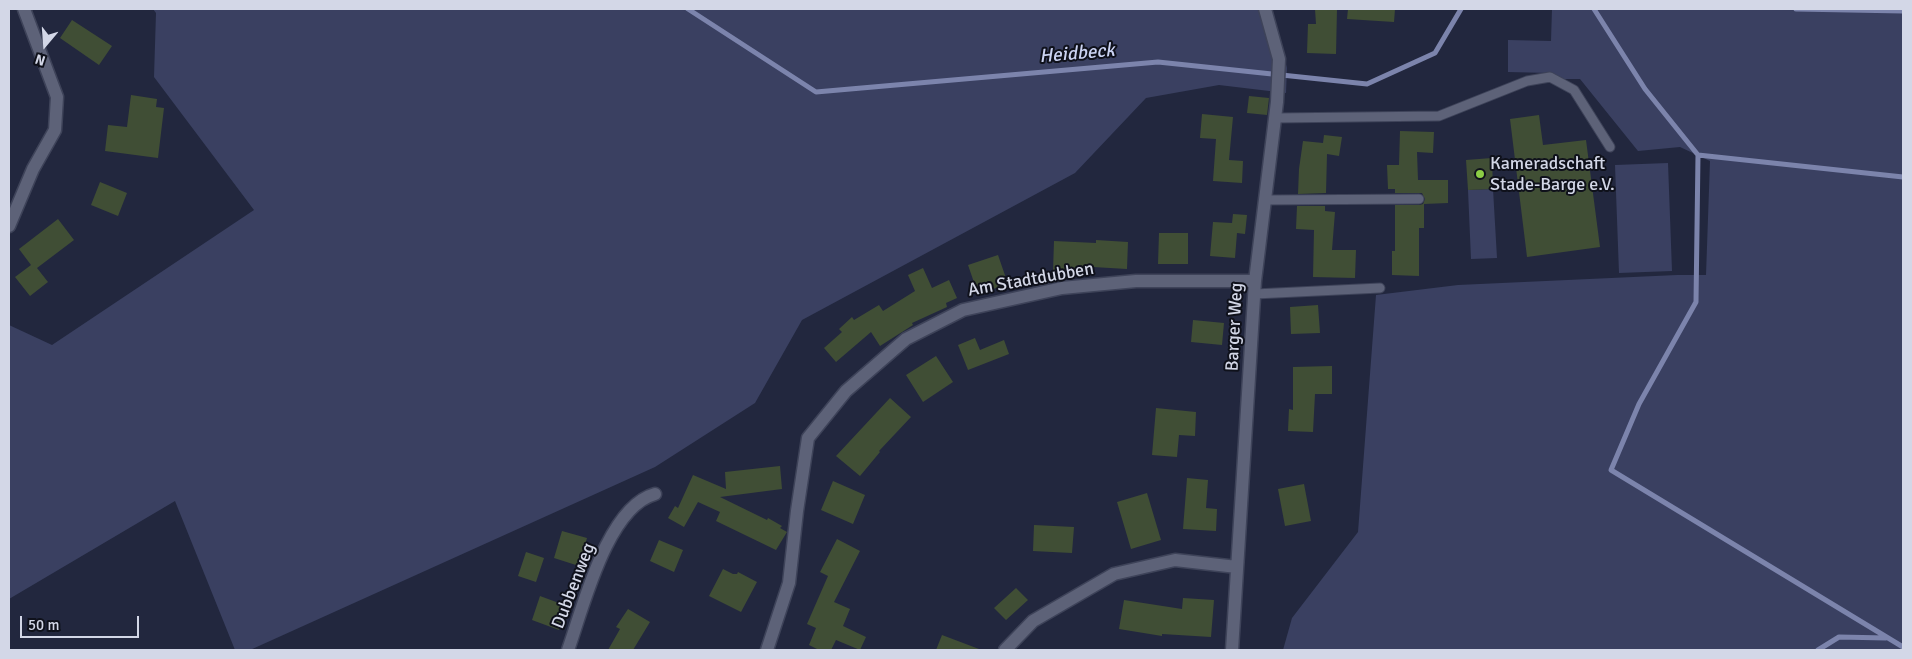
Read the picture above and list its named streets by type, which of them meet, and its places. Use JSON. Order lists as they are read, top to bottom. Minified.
{"streets":{"street":["Am Stadtdubben","Barger Weg","Dubbenweg"]},"crossings":[["Am Stadtdubben","Barger Weg"]],"water":["Heidbeck"],"places":["Kameradschaft Stade-Barge e.V."],"scale_bar":"50 m","north":"bottom"}
